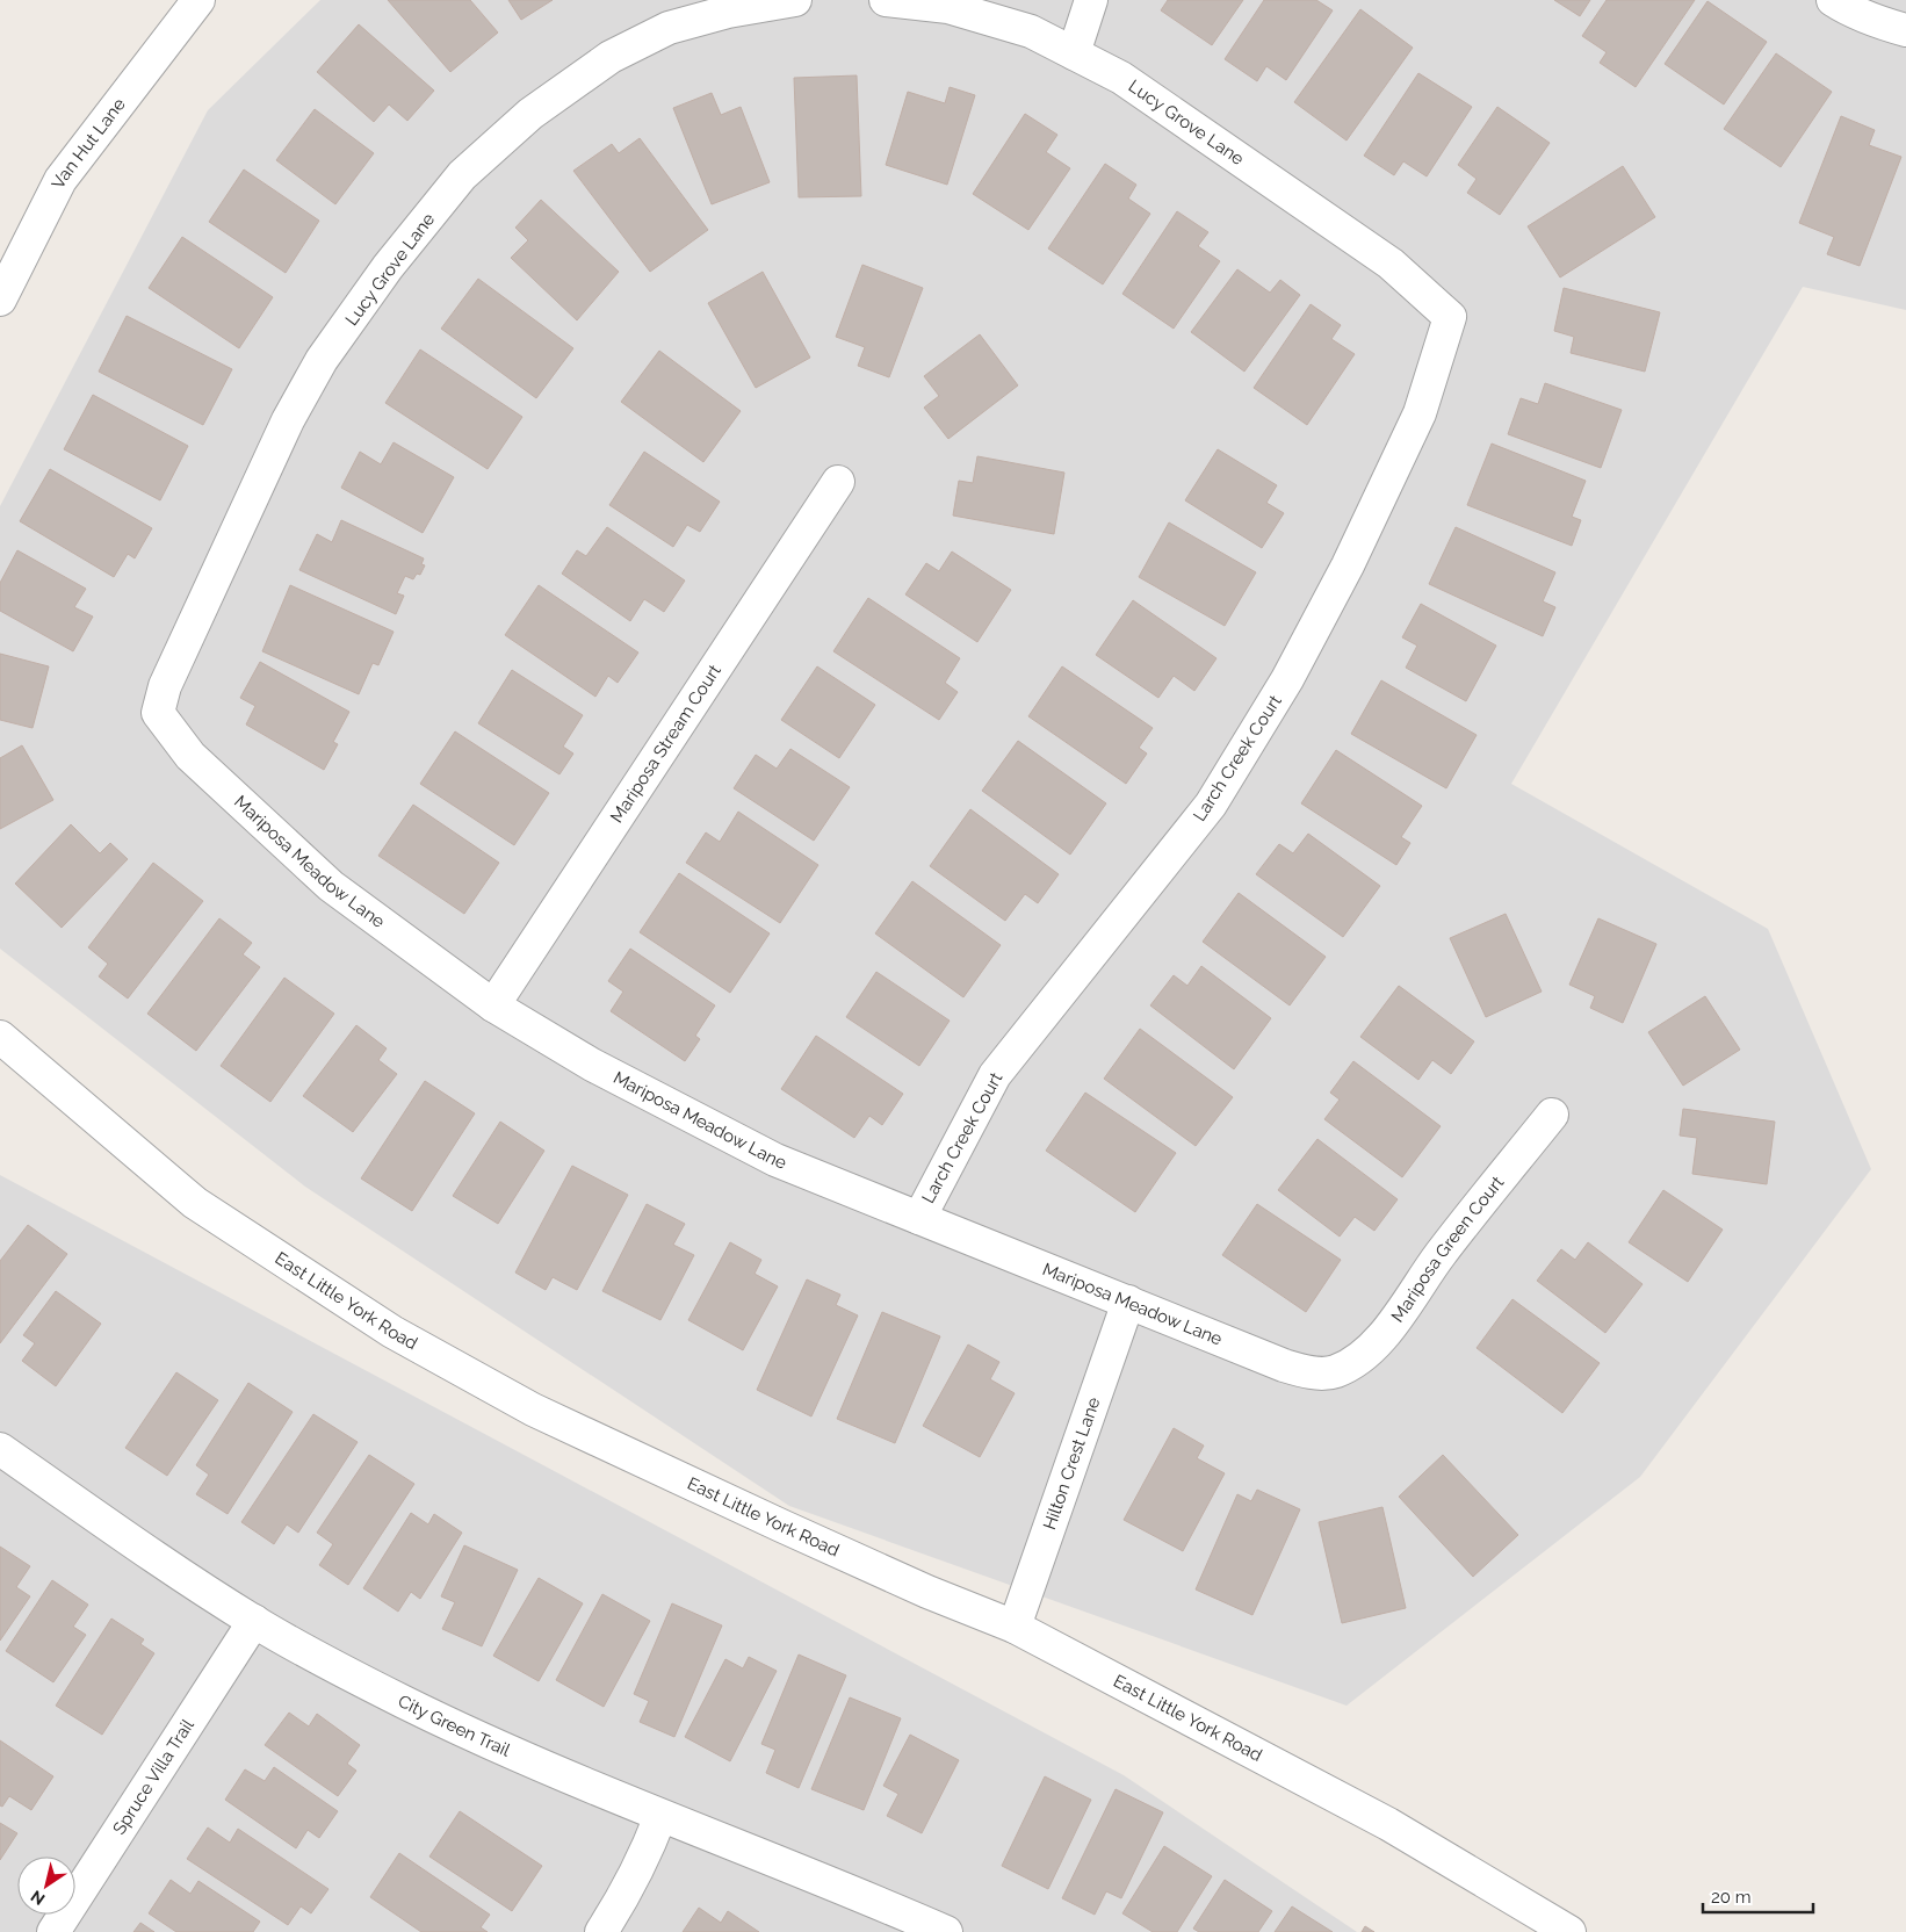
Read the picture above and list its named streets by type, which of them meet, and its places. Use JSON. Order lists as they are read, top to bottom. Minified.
{"streets":{"street":["Lucy Grove Lane","Van Hut Lane","Mariposa Stream Court","Larch Creek Court","Mariposa Meadow Lane","Mariposa Green Court","East Little York Road","Hilton Crest Lane","City Green Trail","Spruce Villa Trail"]},"crossings":[["Lucy Grove Lane","Larch Creek Court"],["Lucy Grove Lane","Mariposa Meadow Lane"],["Mariposa Stream Court","Mariposa Meadow Lane"],["Larch Creek Court","Mariposa Meadow Lane"],["Mariposa Meadow Lane","Mariposa Green Court"],["Mariposa Meadow Lane","Hilton Crest Lane"],["East Little York Road","Hilton Crest Lane"],["City Green Trail","Spruce Villa Trail"]],"scale_bar":"20 m","north":"bottom left"}
